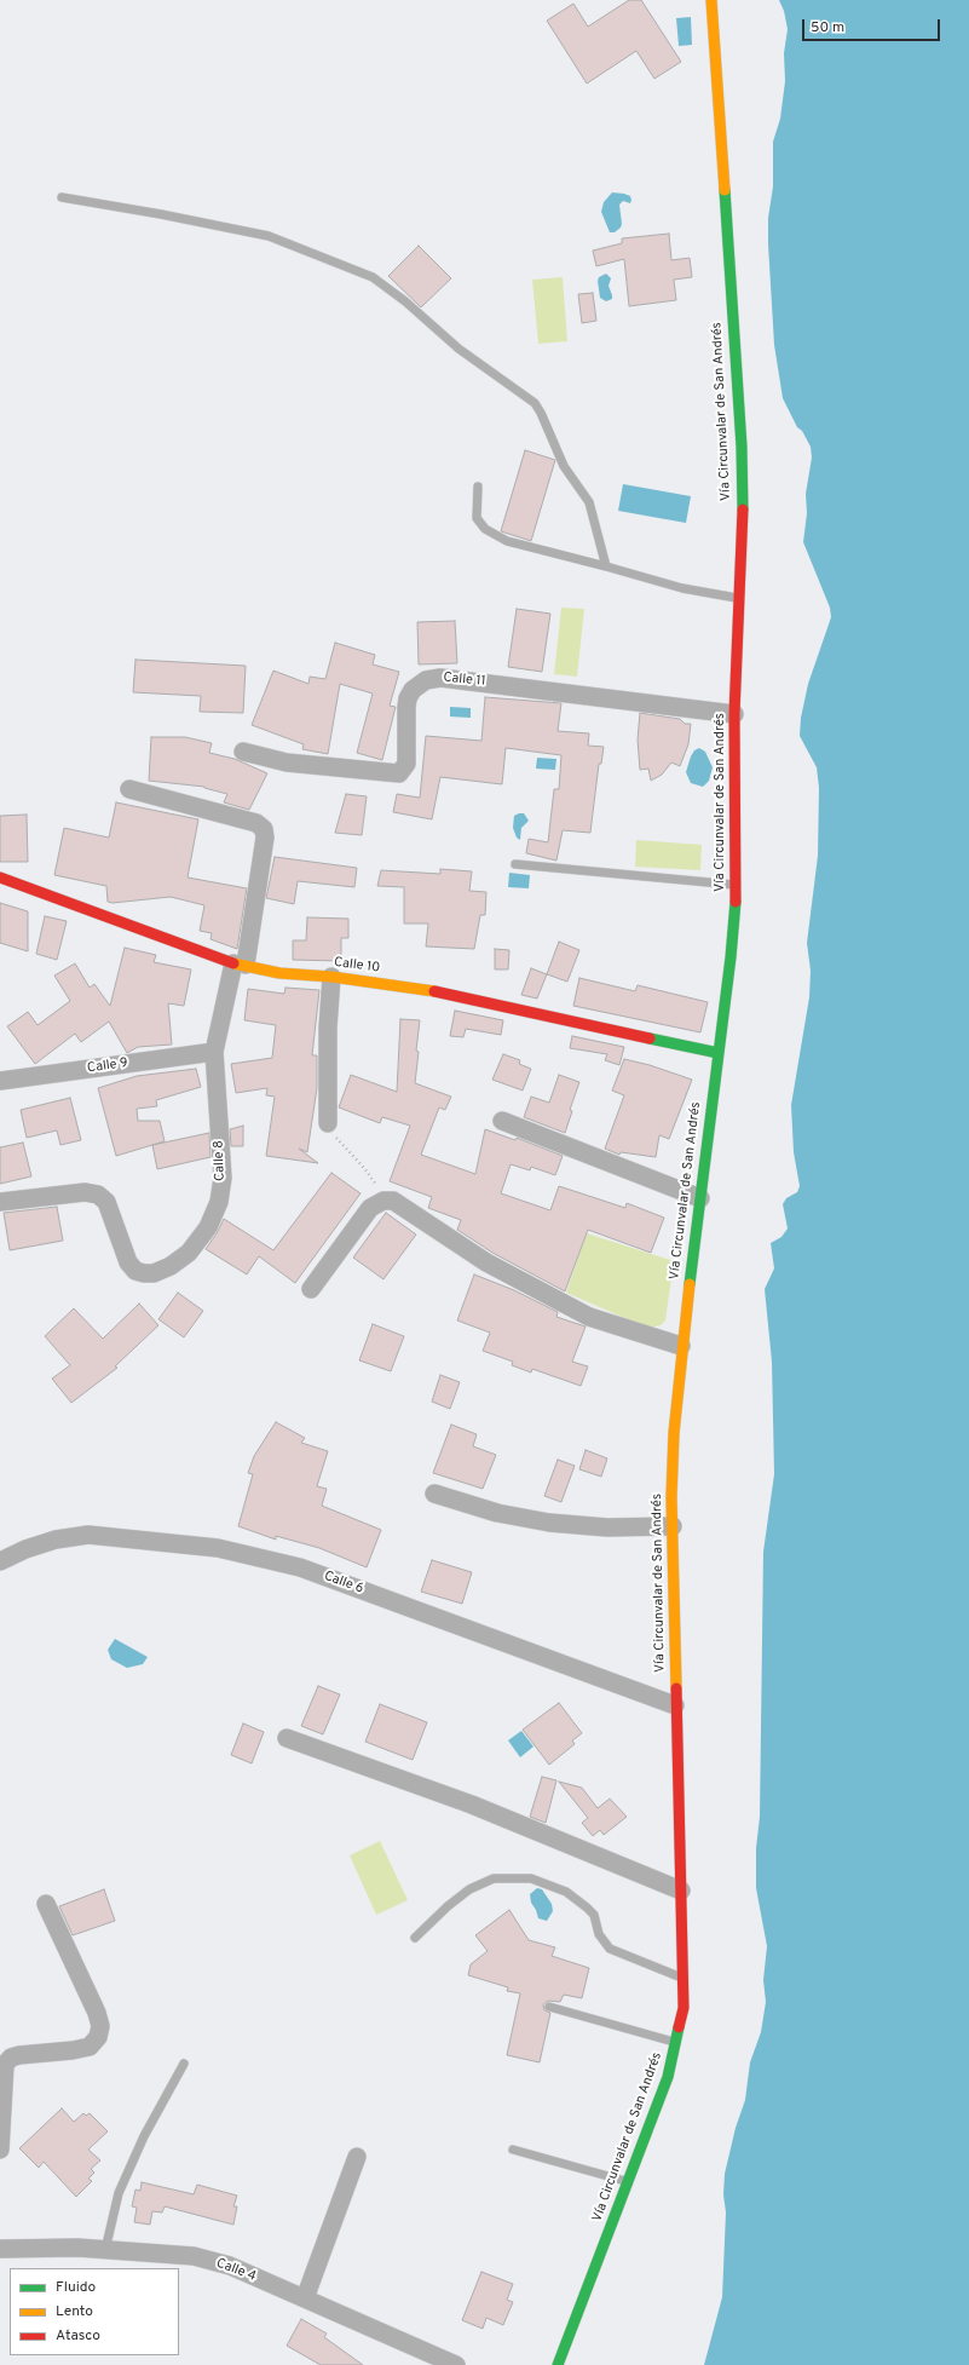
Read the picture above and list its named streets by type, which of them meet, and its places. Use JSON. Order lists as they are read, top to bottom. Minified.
{"streets":{"main road":["Vía Circunvalar de San Andrés","Calle 10"],"street":["Calle 11","Calle 9","Calle 8","Calle 6","Calle 4"]},"crossings":[["Vía Circunvalar de San Andrés","Calle 11"],["Vía Circunvalar de San Andrés","Calle 10"],["Vía Circunvalar de San Andrés","Calle 6"],["Calle 10","Calle 8"],["Calle 9","Calle 8"]],"legend":["Fluido","Lento","Atasco"],"scale_bar":"50 m"}
